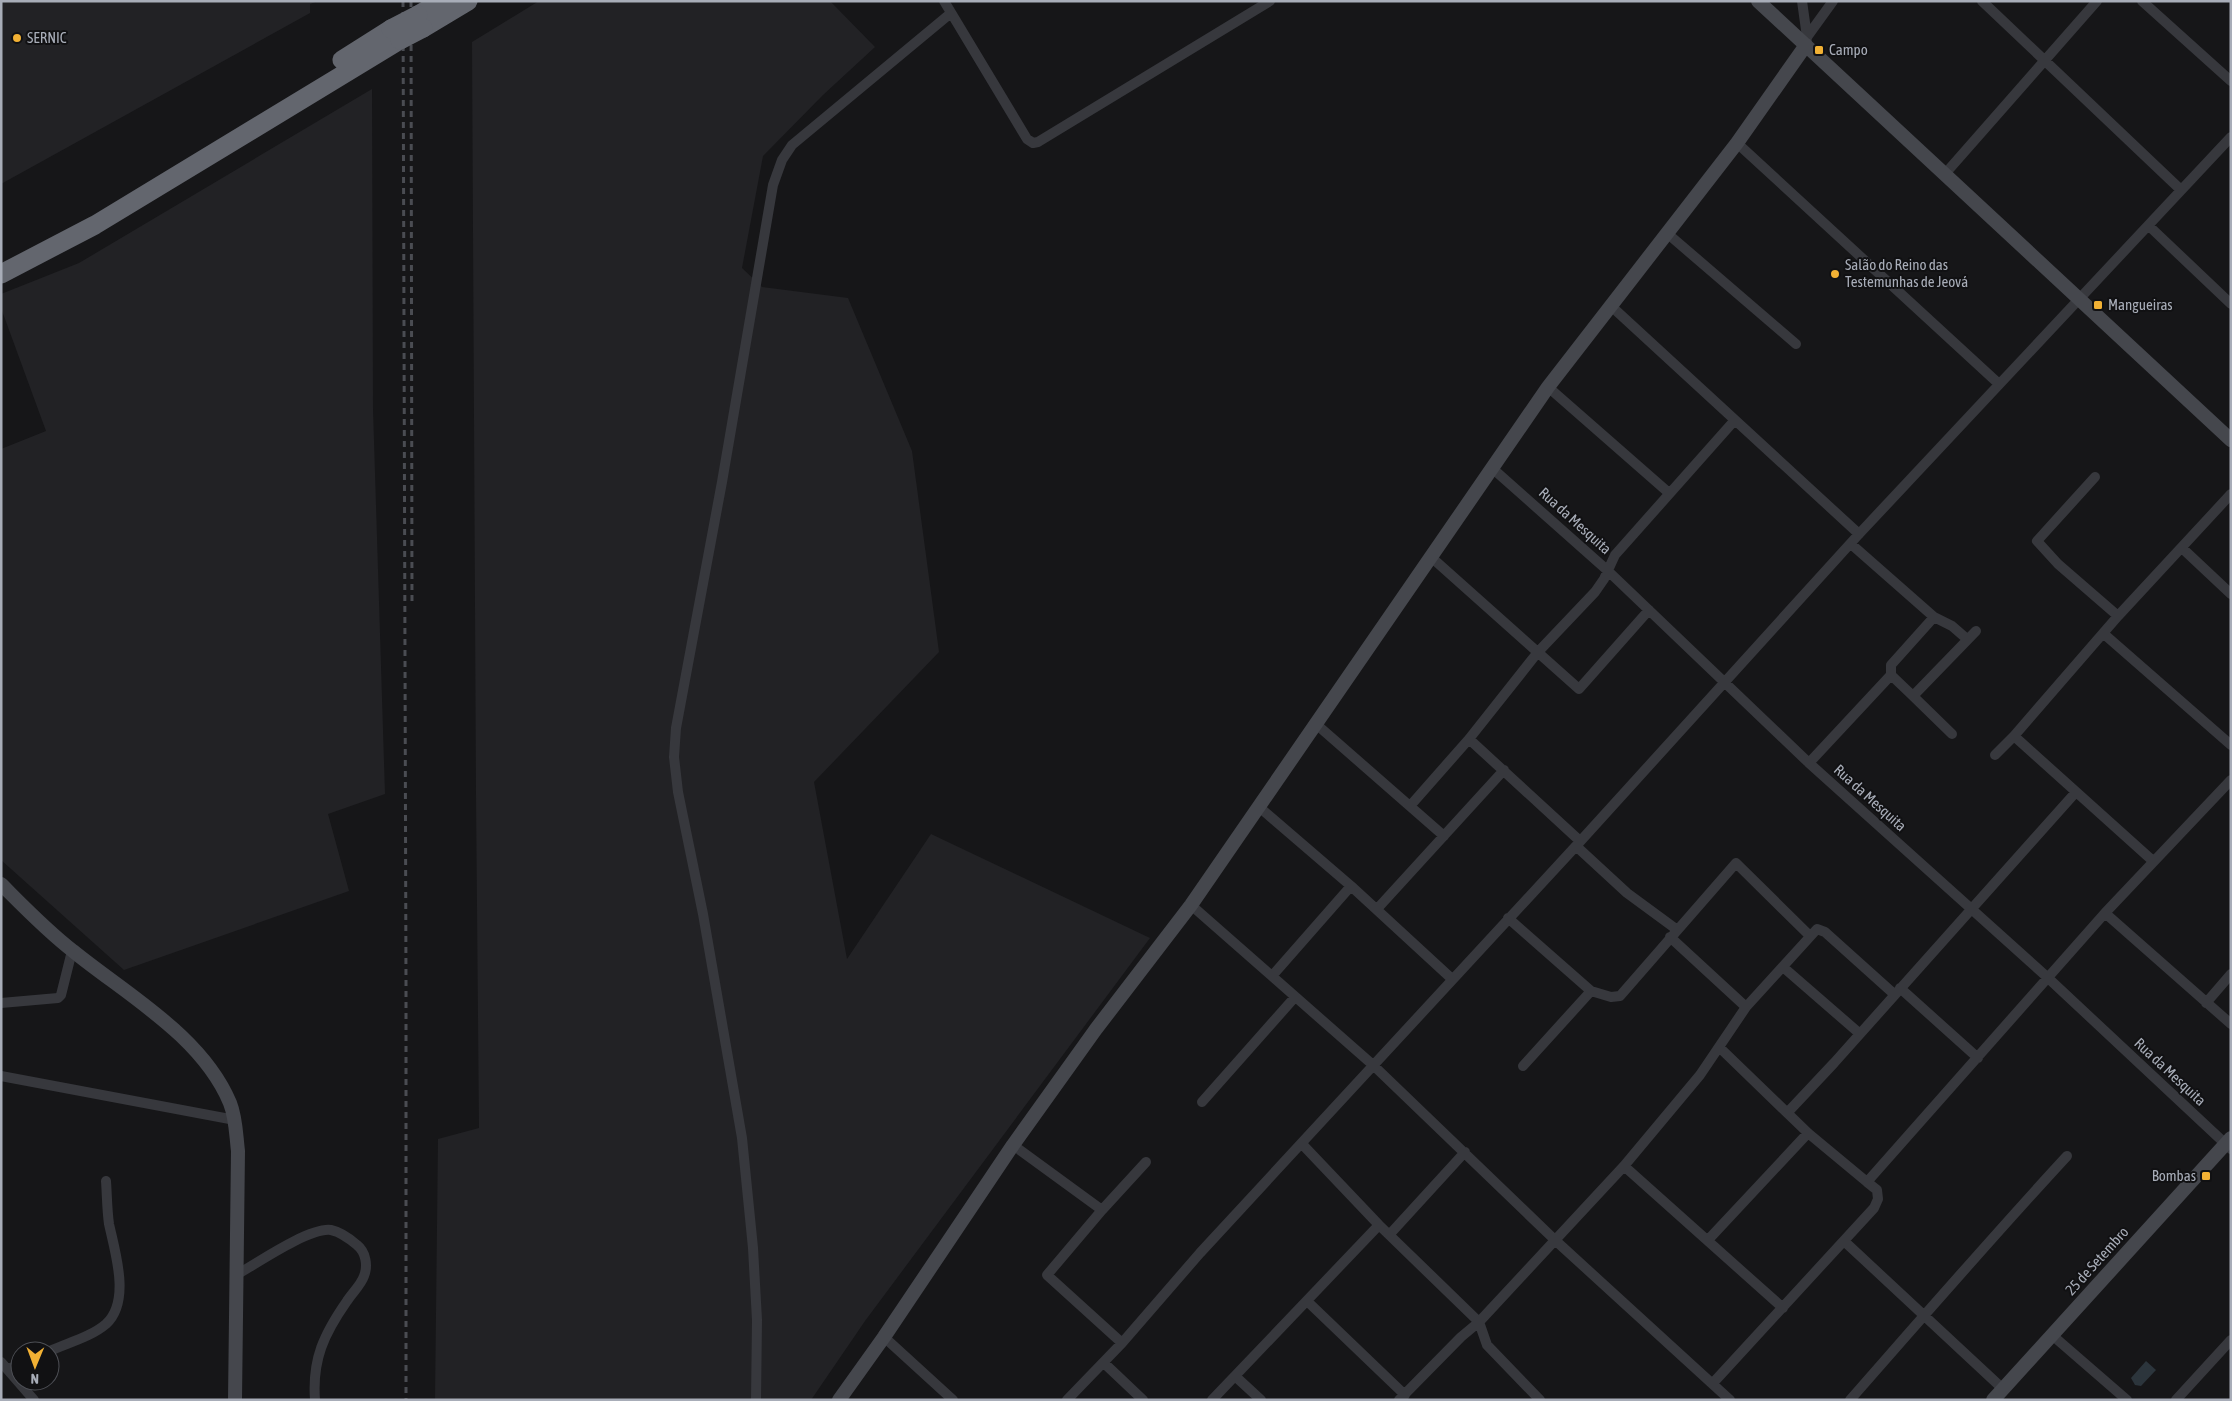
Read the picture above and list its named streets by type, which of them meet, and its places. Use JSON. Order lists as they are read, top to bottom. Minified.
{"streets":{"street":["Rua da Mesquita","25 de Setembro"]},"crossings":[["Rua da Mesquita","25 de Setembro"]],"places":{"other":["SERNIC","Salão do Reino das Testemunhas de Jeová"],"transit":["Campo","Mangueiras","Bombas"]},"north":"bottom"}
